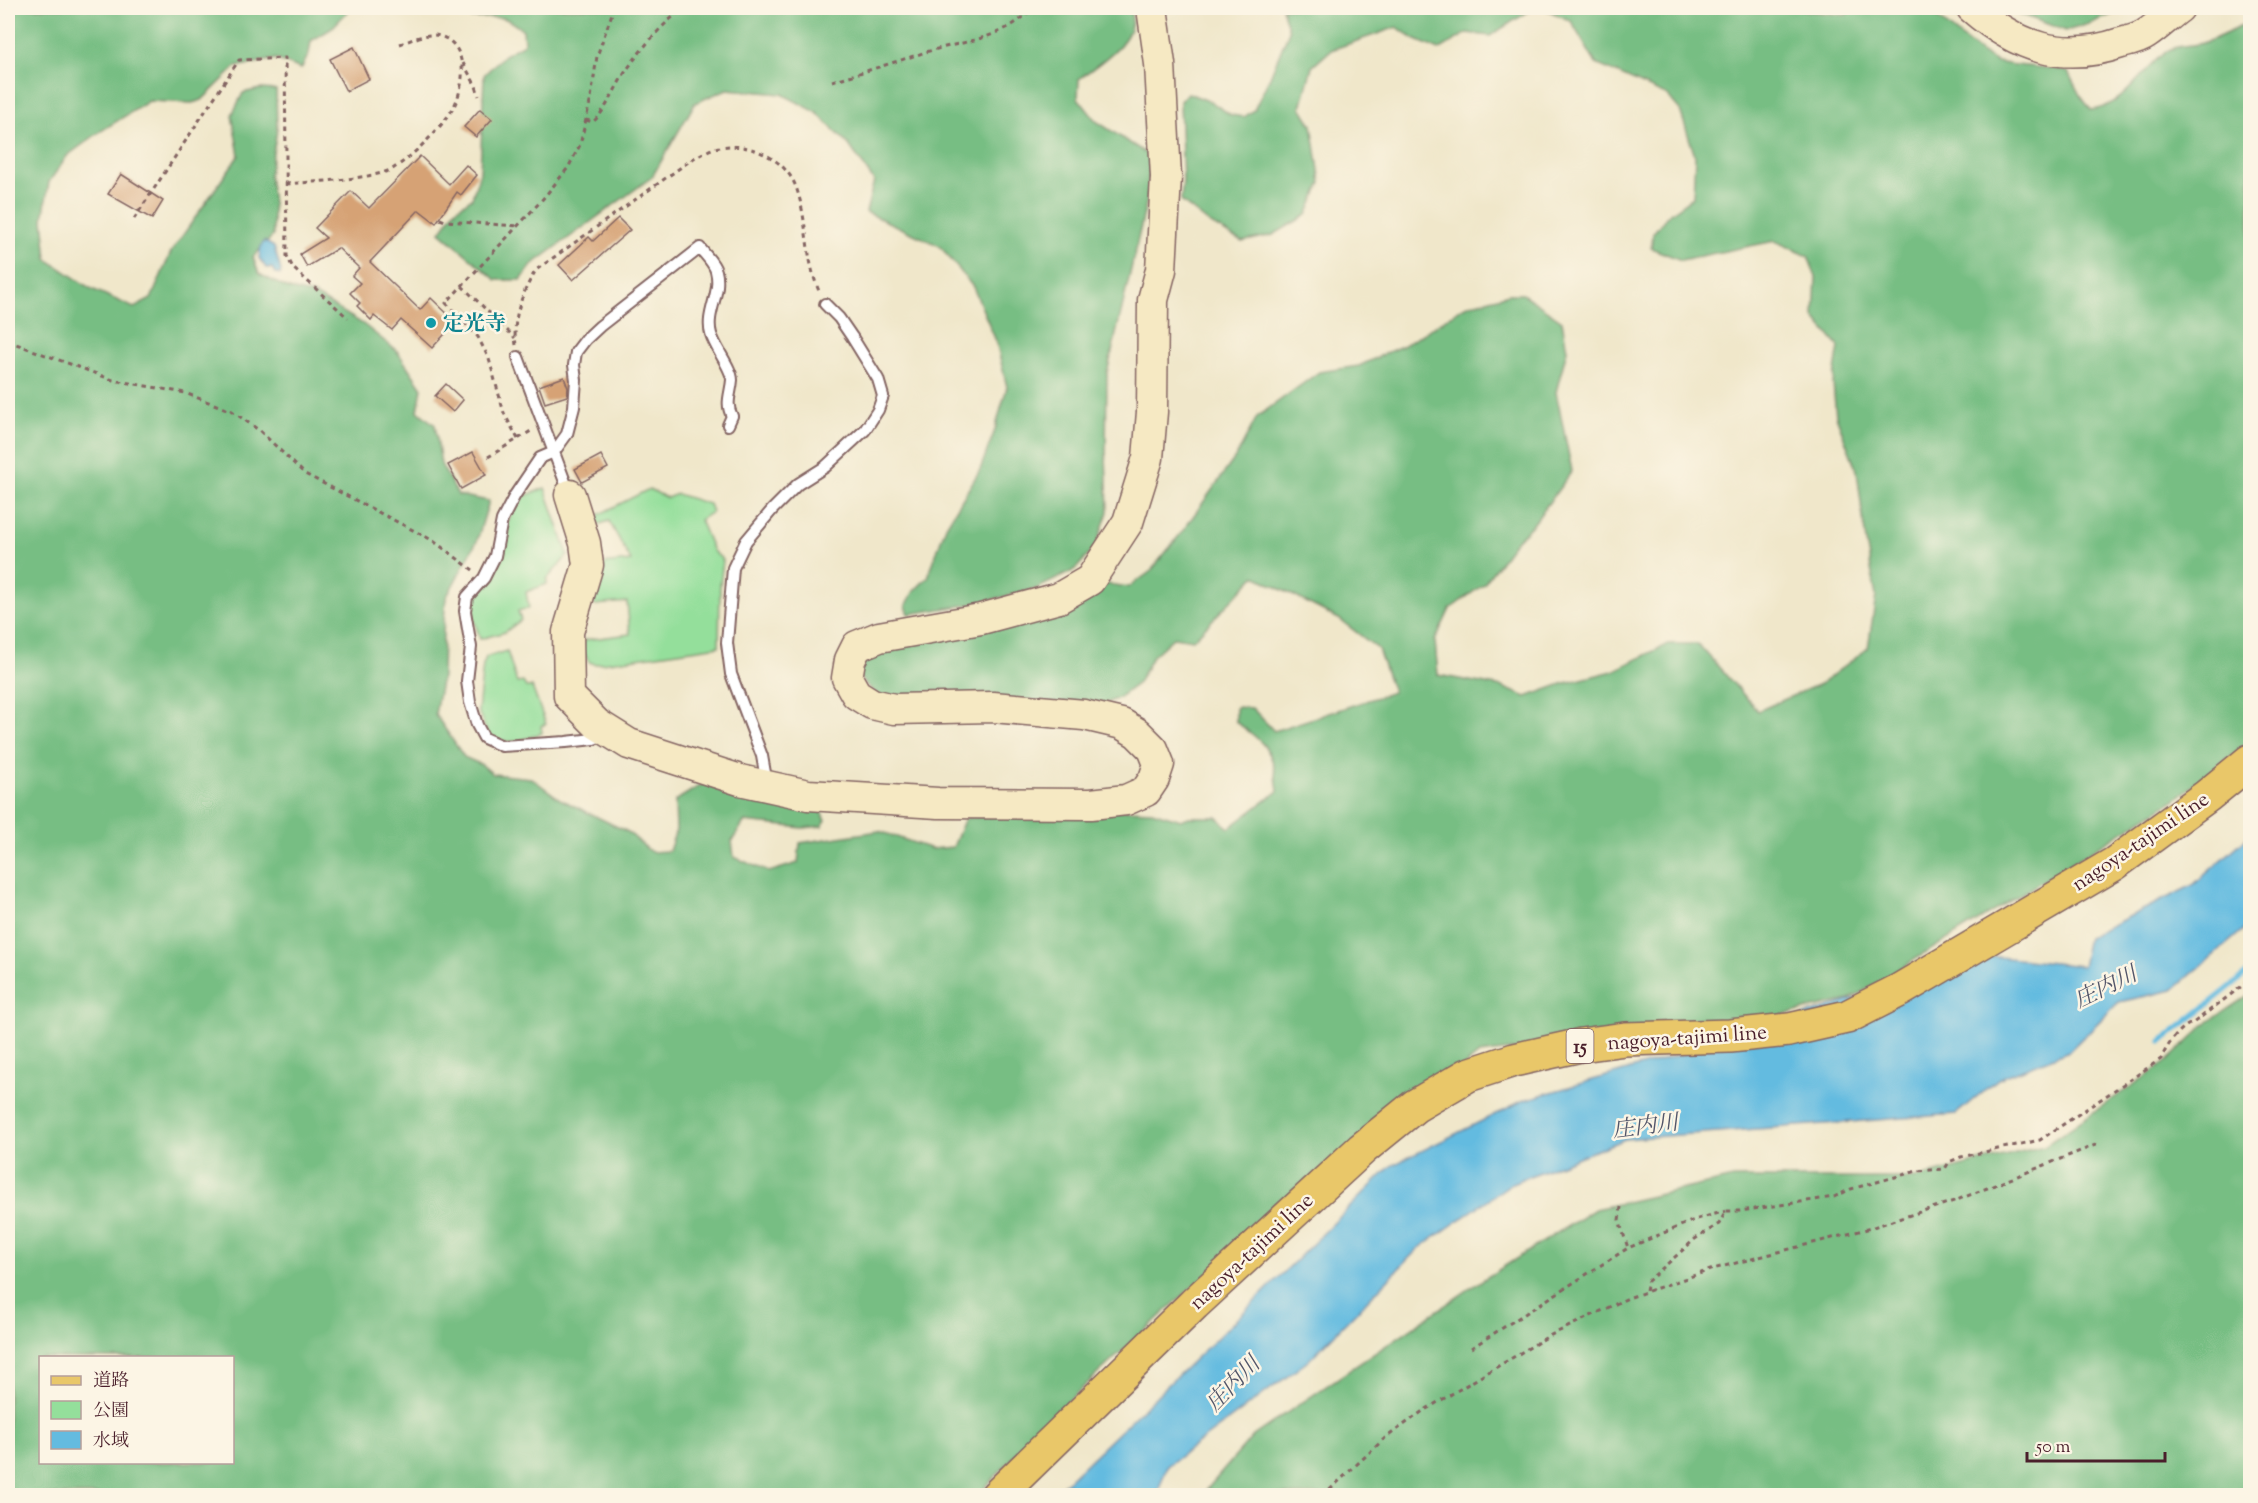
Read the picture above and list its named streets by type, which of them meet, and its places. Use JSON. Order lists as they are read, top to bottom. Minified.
{"streets":{"main road":["nagoya-tajimi line","15"]},"water":["庄内川"],"places":["定光寺"],"legend":["道路","公園","水域"],"scale_bar":"50 m"}
